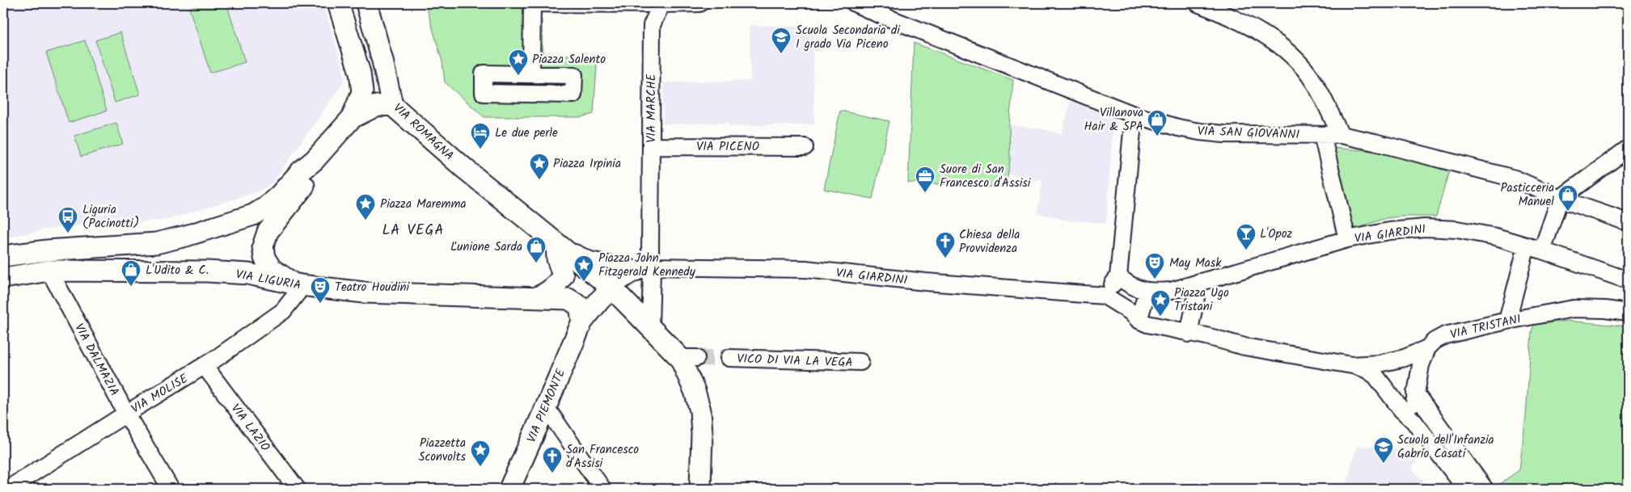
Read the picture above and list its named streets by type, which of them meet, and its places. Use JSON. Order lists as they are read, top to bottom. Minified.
{"streets":{"street":["VIA MARCHE","VIA ROMAGNA","VIA SAN GIOVANNI","VIA PICENO","VIA GIARDINI","VIA LIGURIA","VIA TRISTANI","VIA DALMAZIA","VICO DI VIA LA VEGA","VIA MOLISE","VIA PIEMONTE","VIA LAZIO"]},"crossings":[["VIA MARCHE","VIA PICENO"],["VIA MARCHE","VIA GIARDINI"],["VIA LIGURIA","VIA DALMAZIA"],["VIA LIGURIA","VIA MOLISE"],["VIA LIGURIA","VIA PIEMONTE"],["VIA DALMAZIA","VIA MOLISE"],["VIA MOLISE","VIA LAZIO"]],"districts":["LA VEGA"],"places":{"school or university":["Scuola Secondaria di I grado Via Piceno","Scuola dell'Infanzia Gabrio Casati"],"place":["Piazza Salento","Piazza Irpinia","Piazza Maremma","Piazza John Fitzgerald Kennedy","Piazza Ugo Tristani","Piazzetta Sconvolts"],"shop":["Villanova Hair & SPA","Pasticceria Manuel","Ľunione Sarda","L'Udito & C."],"hotel":["Le due perle"],"office":["Suore di San Francesco d'Assisi"],"bus stop":["Liguria (Pacinotti)"],"bar":["L'Opoz"],"church":["Chiesa della Provvidenza","San Francesco d'Assisi"],"theatre":["May Mask","Teatro Houdini"]}}
